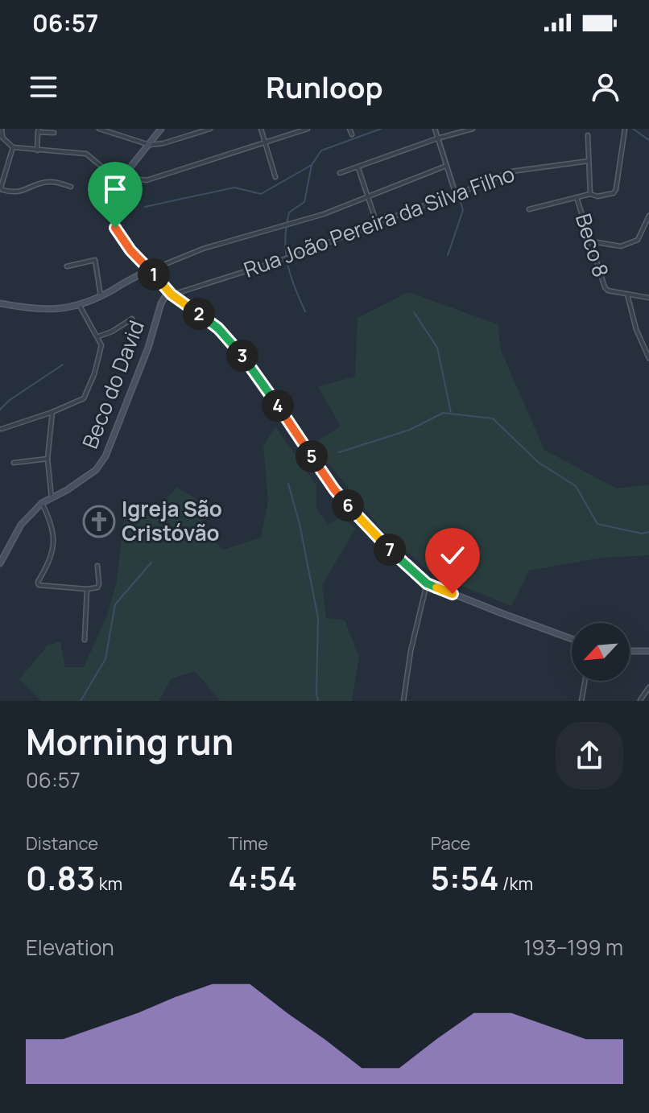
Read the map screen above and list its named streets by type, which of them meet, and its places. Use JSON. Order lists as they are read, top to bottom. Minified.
{"streets":{"main road":["Beco do David"],"street":["Rua João Pereira da Silva Filho","Beco 8"]},"crossings":[["Rua João Pereira da Silva Filho","Beco do David"]],"places":{"church":["Igreja São Cristóvão"]},"north":"bottom left","page":{"status":"06:57","header":"Runloop","pins":["1","2","3","4","5","6","7"],"heading":["Morning run","06:57"],"stats":[["Distance","0.83 km"],["Time","4:54"],["Pace","5:54 /km"]],"chart":["Elevation","193–199 m"]}}
